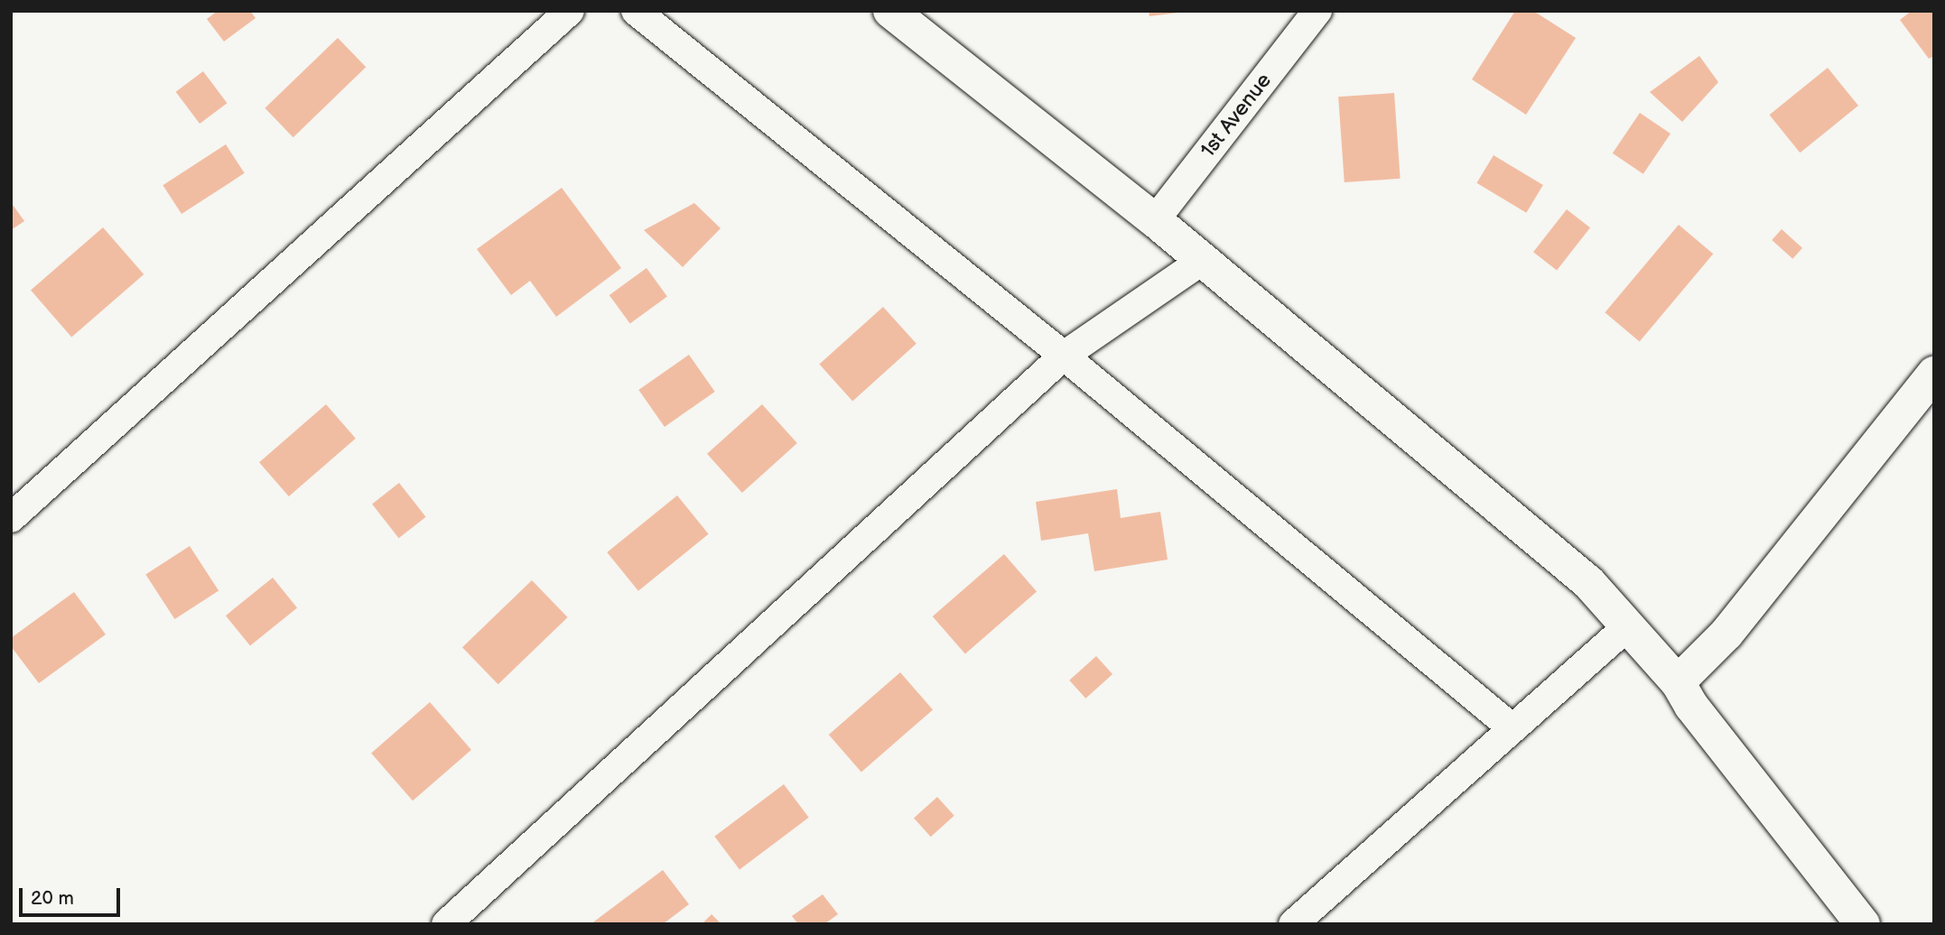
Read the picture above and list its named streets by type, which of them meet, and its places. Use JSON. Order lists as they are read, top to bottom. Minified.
{"streets":{"street":["1st Avenue"]},"scale_bar":"20 m"}
